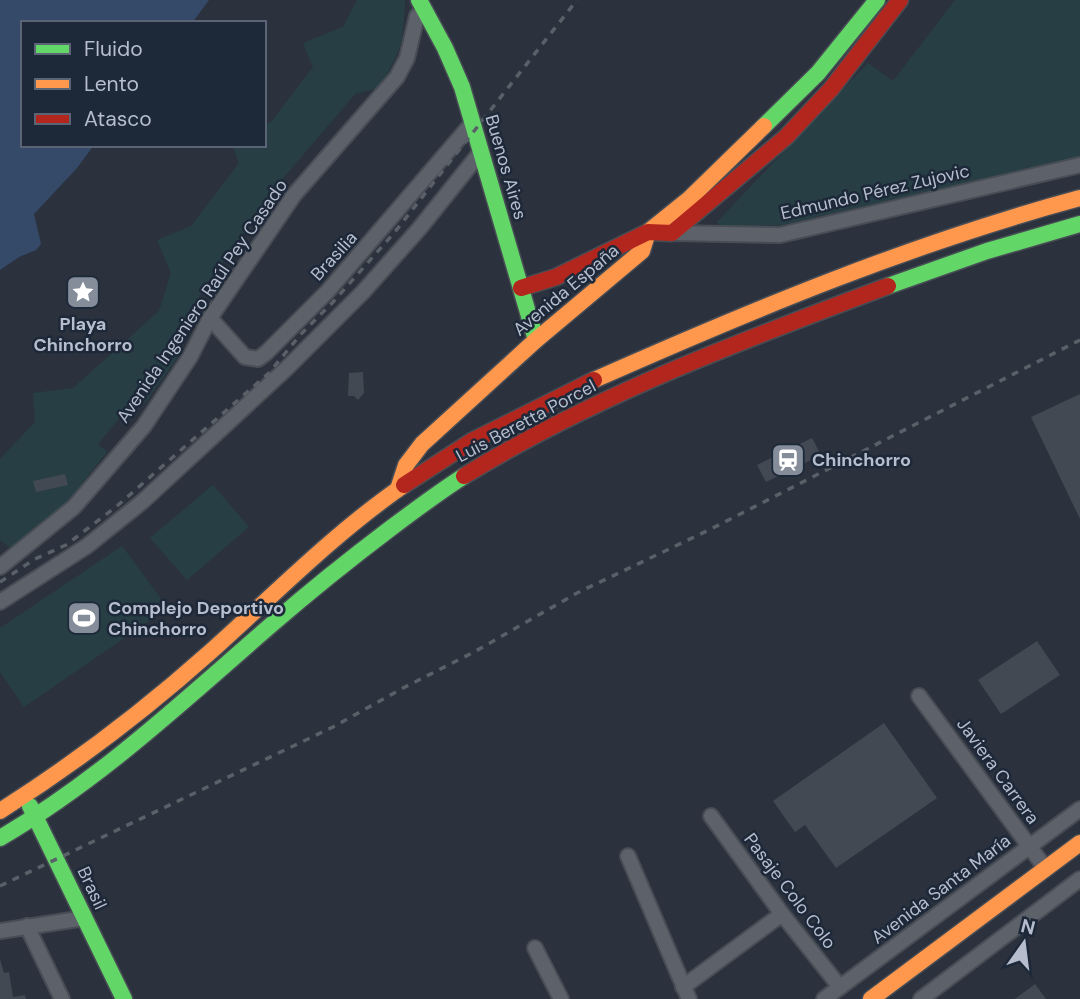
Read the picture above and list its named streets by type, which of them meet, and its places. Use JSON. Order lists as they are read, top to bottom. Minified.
{"streets":{"main road":["Buenos Aires","Edmundo Pérez Zujovic","Avenida España","Luis Beretta Porcel","Brasil"],"street":["Brasilia","Avenida Ingeniero Raúl Pey Casado","Javiera Carrera","Avenida Santa María","Pasaje Colo Colo"]},"crossings":[["Buenos Aires","Edmundo Pérez Zujovic"],["Buenos Aires","Brasilia"],["Buenos Aires","Avenida España"],["Buenos Aires","Avenida Ingeniero Raúl Pey Casado"],["Edmundo Pérez Zujovic","Avenida España"],["Brasilia","Avenida Ingeniero Raúl Pey Casado"],["Avenida España","Luis Beretta Porcel"],["Luis Beretta Porcel","Brasil"],["Javiera Carrera","Avenida Santa María"],["Avenida Santa María","Pasaje Colo Colo"]],"places":{"place":["Playa Chinchorro"],"station":["Chinchorro"],"sports":["Complejo Deportivo Chinchorro"]},"legend":["Fluido","Lento","Atasco"],"north":"top"}
